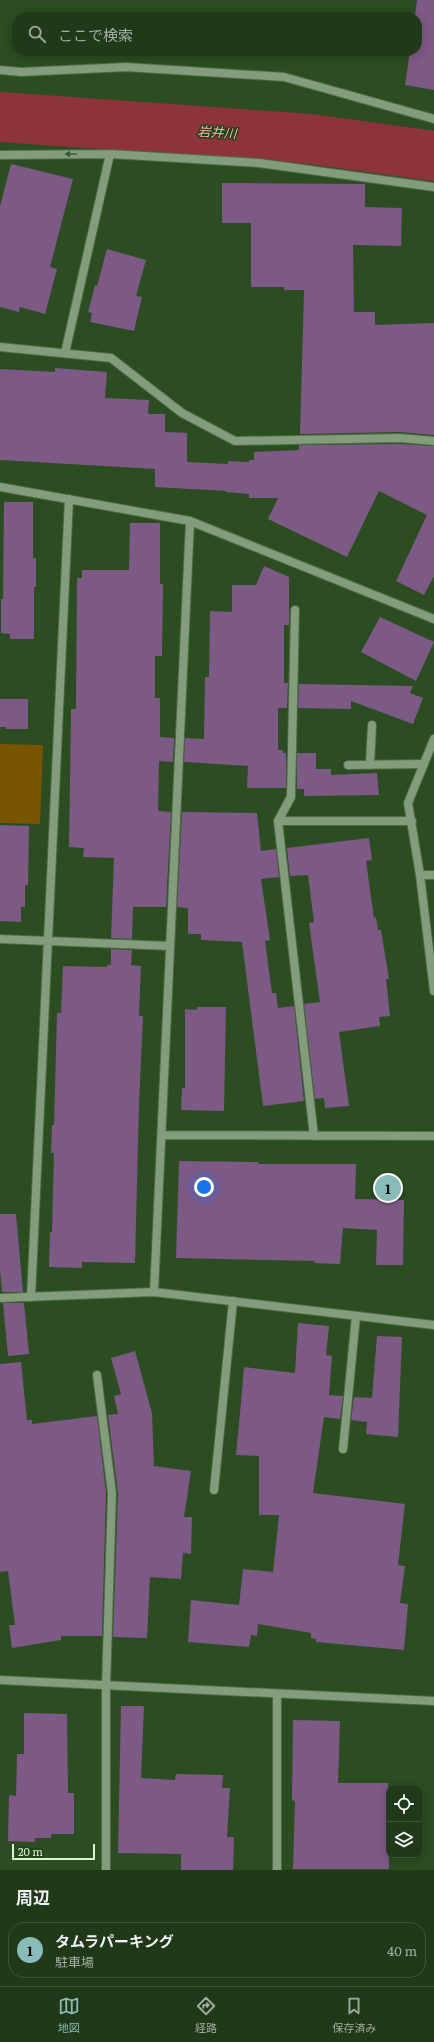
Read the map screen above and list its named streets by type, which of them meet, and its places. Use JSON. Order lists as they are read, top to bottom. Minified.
{"water":["岩井川"],"scale_bar":"20 m","page":{"search":"ここで検索","pins":"1","scale":"20 m","heading":"周辺","list":[{"mark":"1","name":"タムラパーキング","note":"駐車場","value":"40 m"}],"nav":["地図","経路","保存済み"]}}
